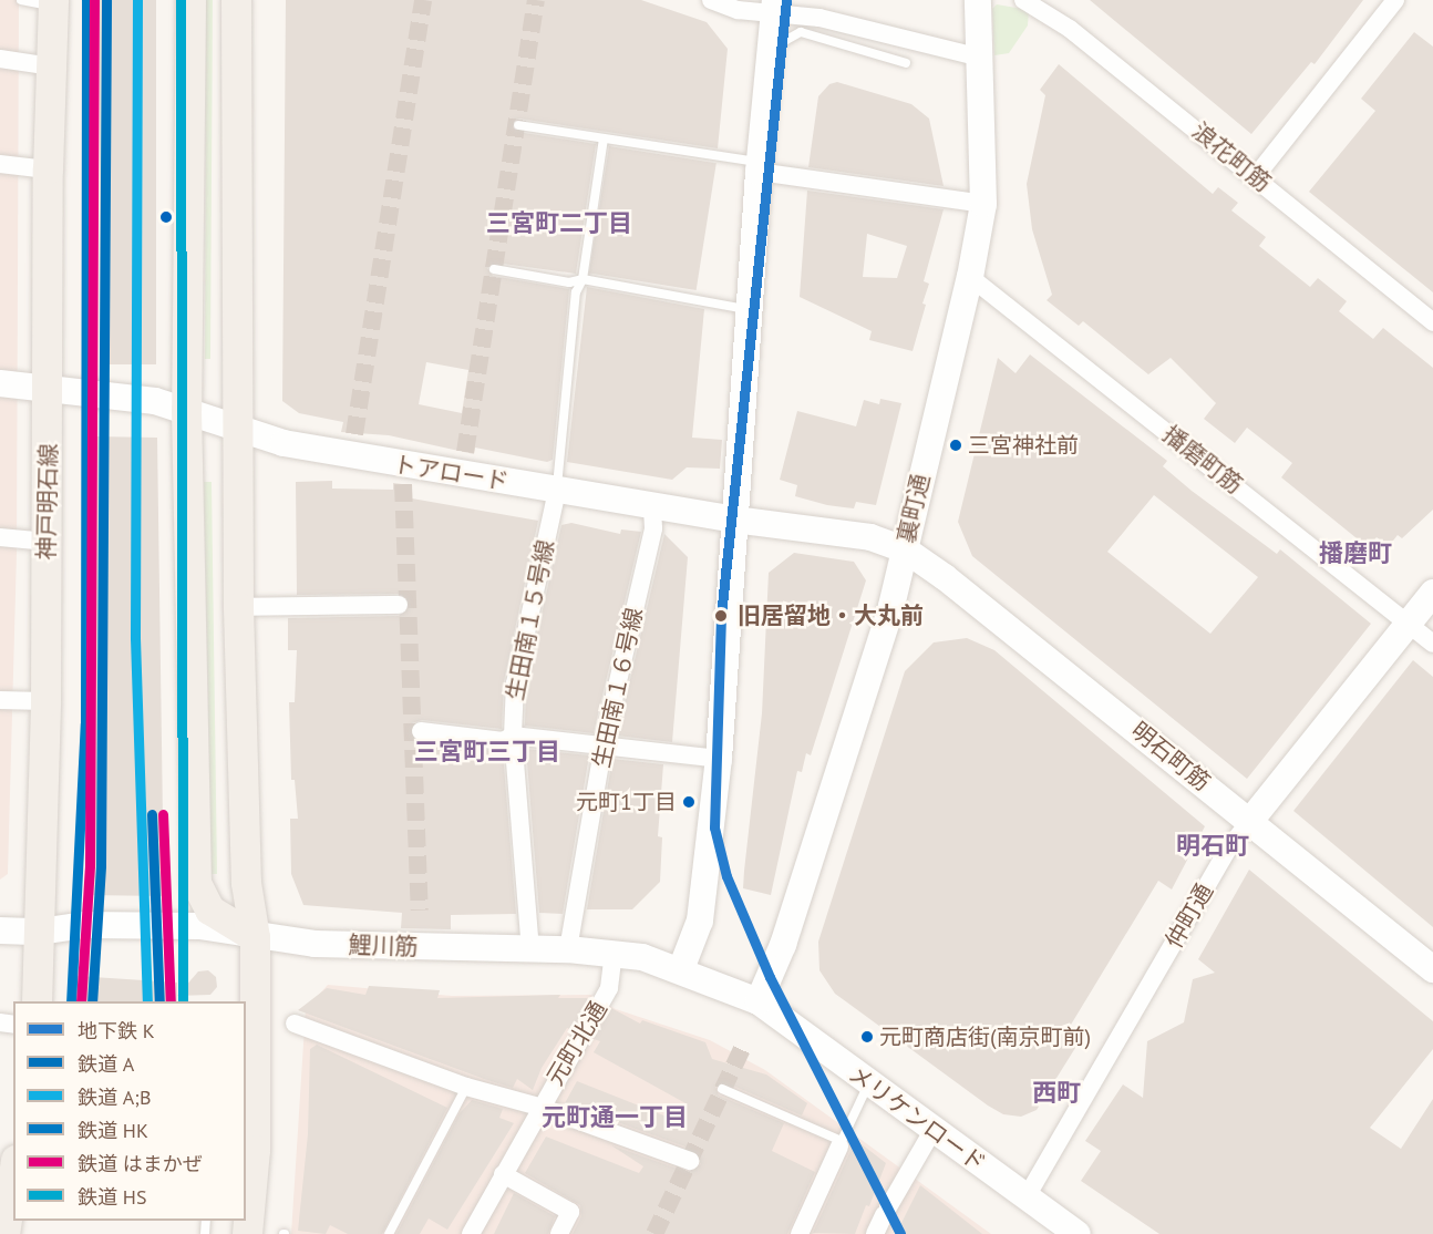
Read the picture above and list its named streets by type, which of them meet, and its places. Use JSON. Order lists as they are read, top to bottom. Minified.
{"streets":{"main road":["神戸明石線"],"street":["浪花町筋","播磨町筋","トアロード","裏町通","生田南１５号線","生田南１６号線","明石町筋","仲町通","鯉川筋","元町北通","メリケンロード"]},"crossings":[["播磨町筋","裏町通"],["播磨町筋","仲町通"],["トアロード","神戸明石線"],["トアロード","裏町通"],["トアロード","生田南１５号線"],["トアロード","生田南１６号線"],["トアロード","明石町筋"],["神戸明石線","鯉川筋"],["裏町通","明石町筋"],["裏町通","鯉川筋"],["裏町通","メリケンロード"],["生田南１５号線","鯉川筋"],["生田南１６号線","鯉川筋"],["明石町筋","仲町通"],["仲町通","メリケンロード"],["鯉川筋","元町北通"],["鯉川筋","メリケンロード"]],"districts":["三宮町二丁目","播磨町","三宮町三丁目","明石町","西町","元町通一丁目"],"places":["三宮神社前","旧居留地・大丸前","元町1丁目","元町商店街(南京町前)"],"lines":["metro line K","rail line A","rail line A;B","rail line HK","rail line はまかぜ","rail line HS"],"legend":["地下鉄 K","鉄道 A","鉄道 A;B","鉄道 HK","鉄道 はまかぜ","鉄道 HS"]}
